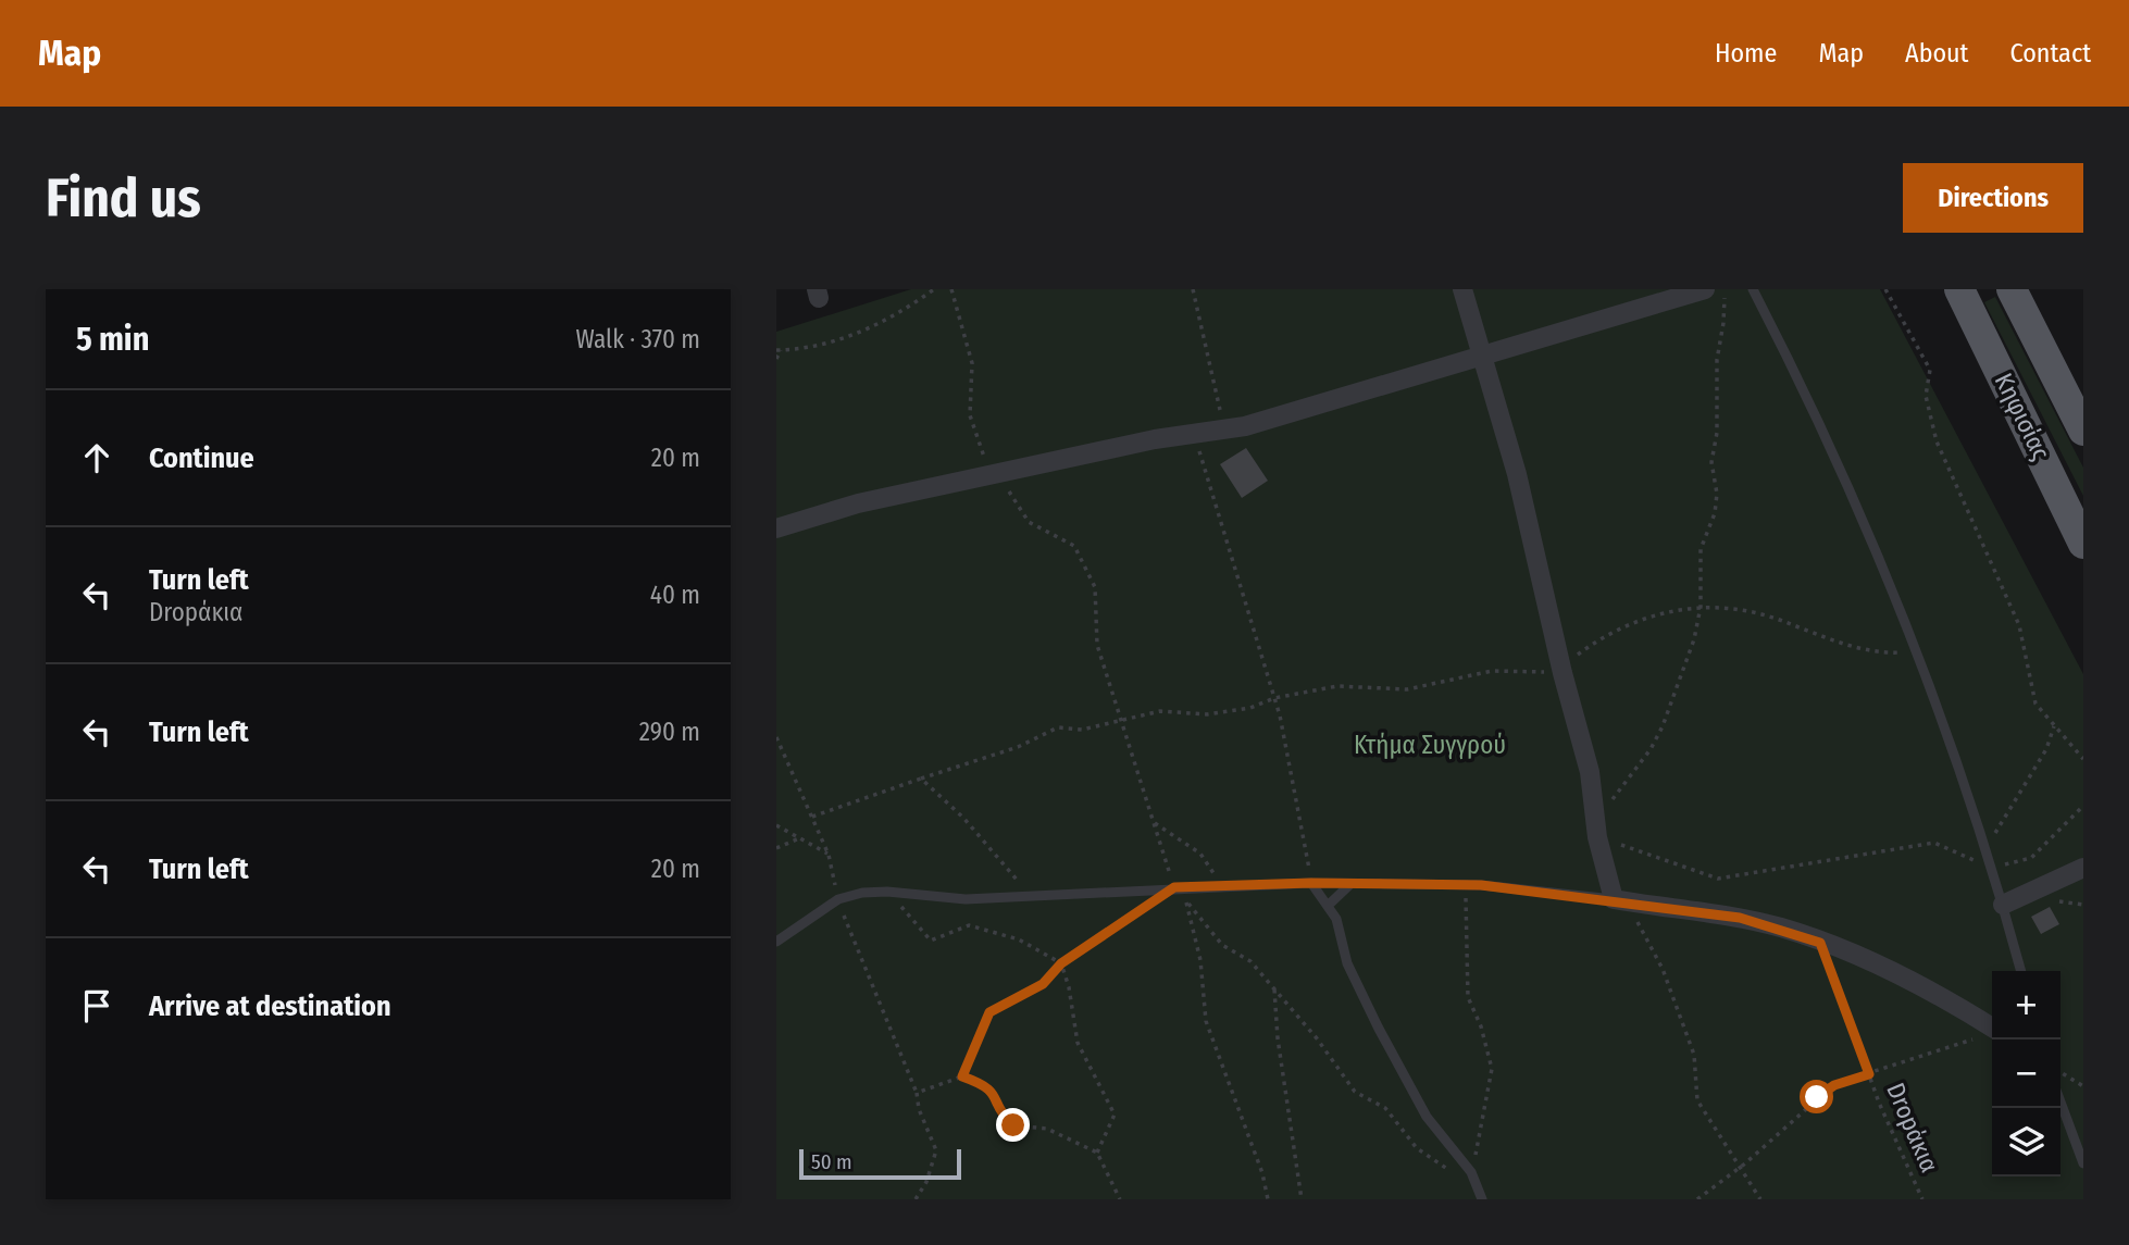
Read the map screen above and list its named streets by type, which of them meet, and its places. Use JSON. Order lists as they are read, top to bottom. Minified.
{"streets":{"main road":["Κηφισίας"],"path":["Dropάκια"]},"parks":["Κτήμα Συγγρού"],"scale_bar":"50 m","page":{"header":"Map","nav":["Home","Map","About","Contact"],"buttons":"Directions","title":"Find us","heading":["5 min","Walk · 370 m"],"list":[["Continue","20 m"],["Turn left","Dropάκια","40 m"],["Turn left","290 m"],["Turn left","20 m"],"Arrive at destination"],"map_buttons":["+","−"],"scale":"50 m"}}
